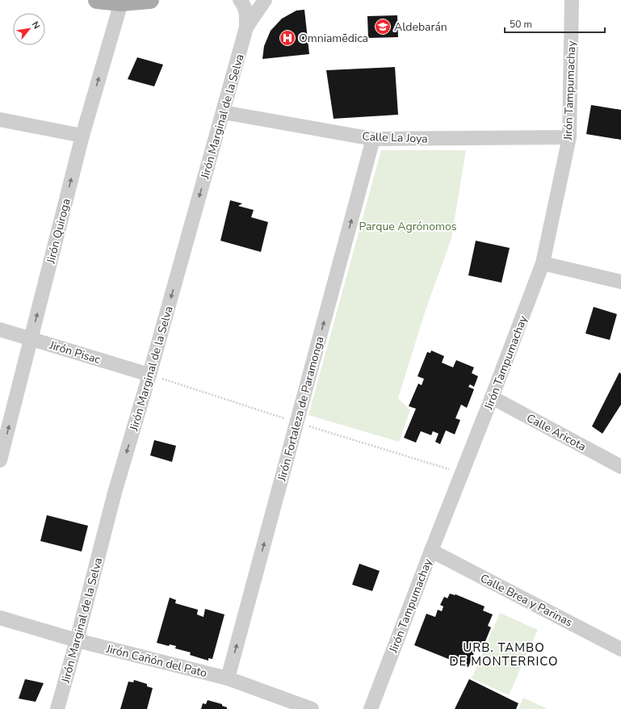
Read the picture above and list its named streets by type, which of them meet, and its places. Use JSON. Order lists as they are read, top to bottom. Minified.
{"streets":{"street":["Jirón Tampumachay","Jirón Marginal de la Selva","Calle La Joya","Jirón Quiroga","Jirón Pisac","Jirón Fortaleza de Paramonga","Calle Aricota","Calle Brea y Parinas","Jirón Cañón del Pato"]},"crossings":[["Jirón Tampumachay","Calle La Joya"],["Jirón Tampumachay","Calle Aricota"],["Jirón Tampumachay","Calle Brea y Parinas"],["Jirón Marginal de la Selva","Calle La Joya"],["Jirón Marginal de la Selva","Jirón Pisac"],["Jirón Marginal de la Selva","Jirón Cañón del Pato"],["Calle La Joya","Jirón Fortaleza de Paramonga"],["Jirón Quiroga","Jirón Pisac"],["Jirón Fortaleza de Paramonga","Jirón Cañón del Pato"]],"one_way":["Jirón Marginal de la Selva","Jirón Quiroga","Jirón Fortaleza de Paramonga"],"districts":["URB. TAMBO DE MONTERRICO"],"parks":["Parque Agrónomos"],"places":{"school or university":["Aldebarán"],"hospital":["Omniamēdica"]},"scale_bar":"50 m","north":"top right"}
